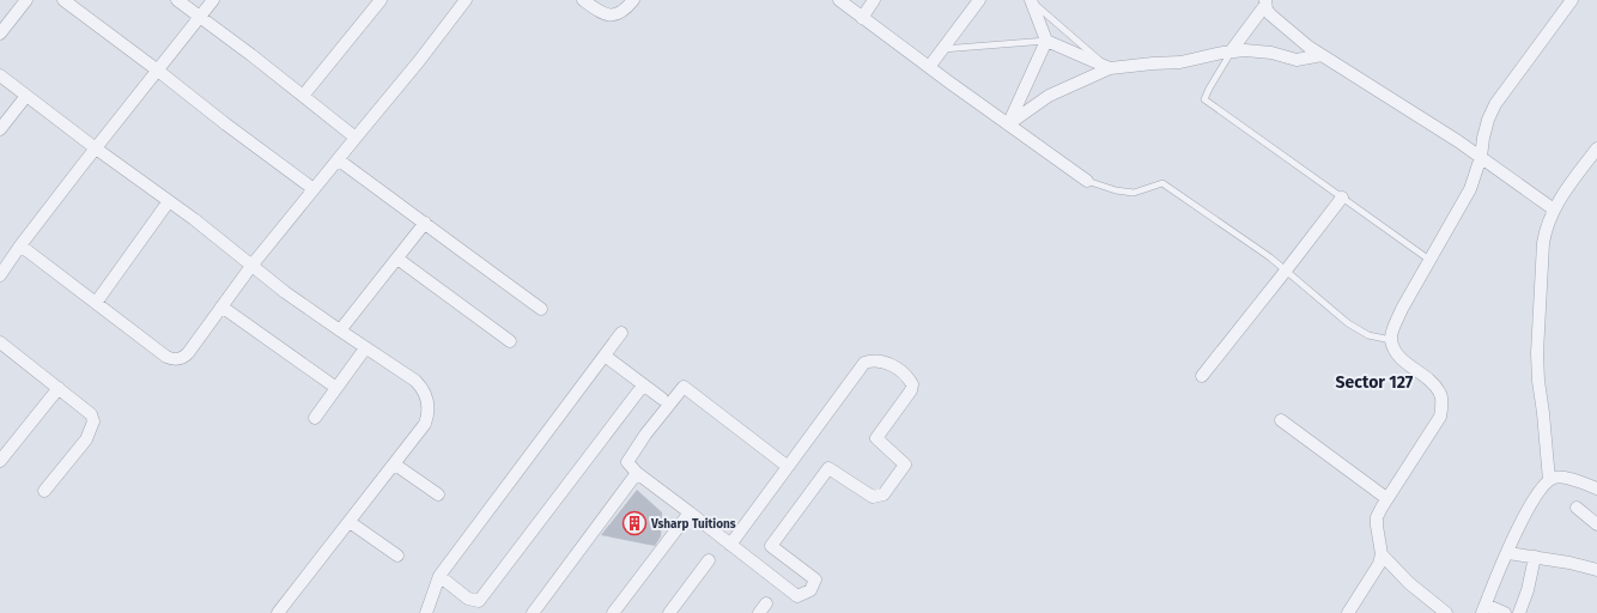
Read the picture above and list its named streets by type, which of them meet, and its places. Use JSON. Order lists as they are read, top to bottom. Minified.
{"districts":["Sector 127"],"places":{"building":["Vsharp Tuitions"]}}
